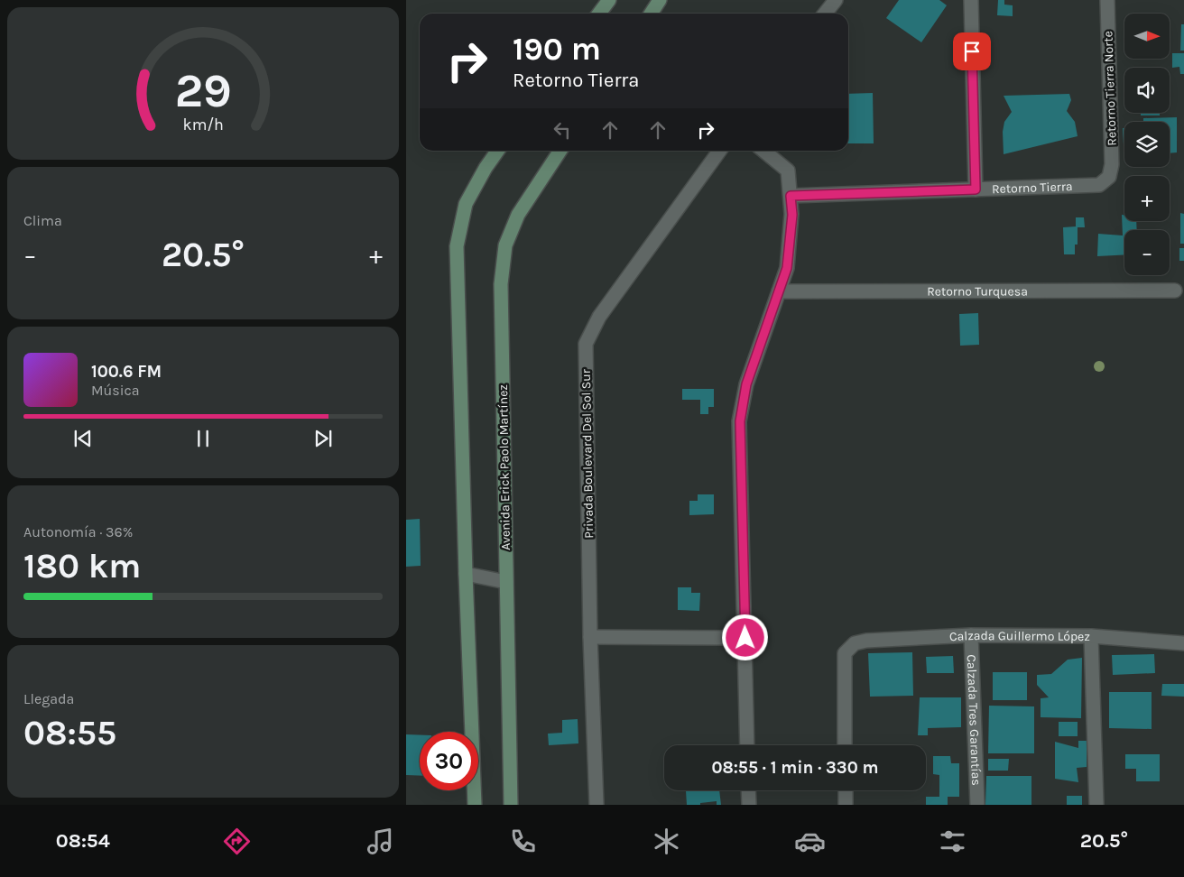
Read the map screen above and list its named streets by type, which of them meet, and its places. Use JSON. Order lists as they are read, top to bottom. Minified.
{"streets":{"street":["Retorno Tierra Norte","Retorno Tierra","Retorno Turquesa","Privada Boulevard Del Sol Sur","Avenida Erick Paolo Martínez","Calzada Guillermo López","Calzada Tres Garantías"]},"crossings":[["Retorno Tierra Norte","Retorno Tierra"],["Calzada Guillermo López","Calzada Tres Garantías"]],"north":"right","page":{"map_buttons":["+","−"],"turn":["190 m","Retorno Tierra"],"tile":["Clima",["Autonomía · 36%","180 km"],["Llegada","08:55"]],"heat":["−","20.5°","+"],"song":["100.6 FM","Música"],"limit":"30","trip":"08:55 · 1 min · 330 m","tabs":["08:54","20.5°"],"gauge":["29","km/h"]}}
